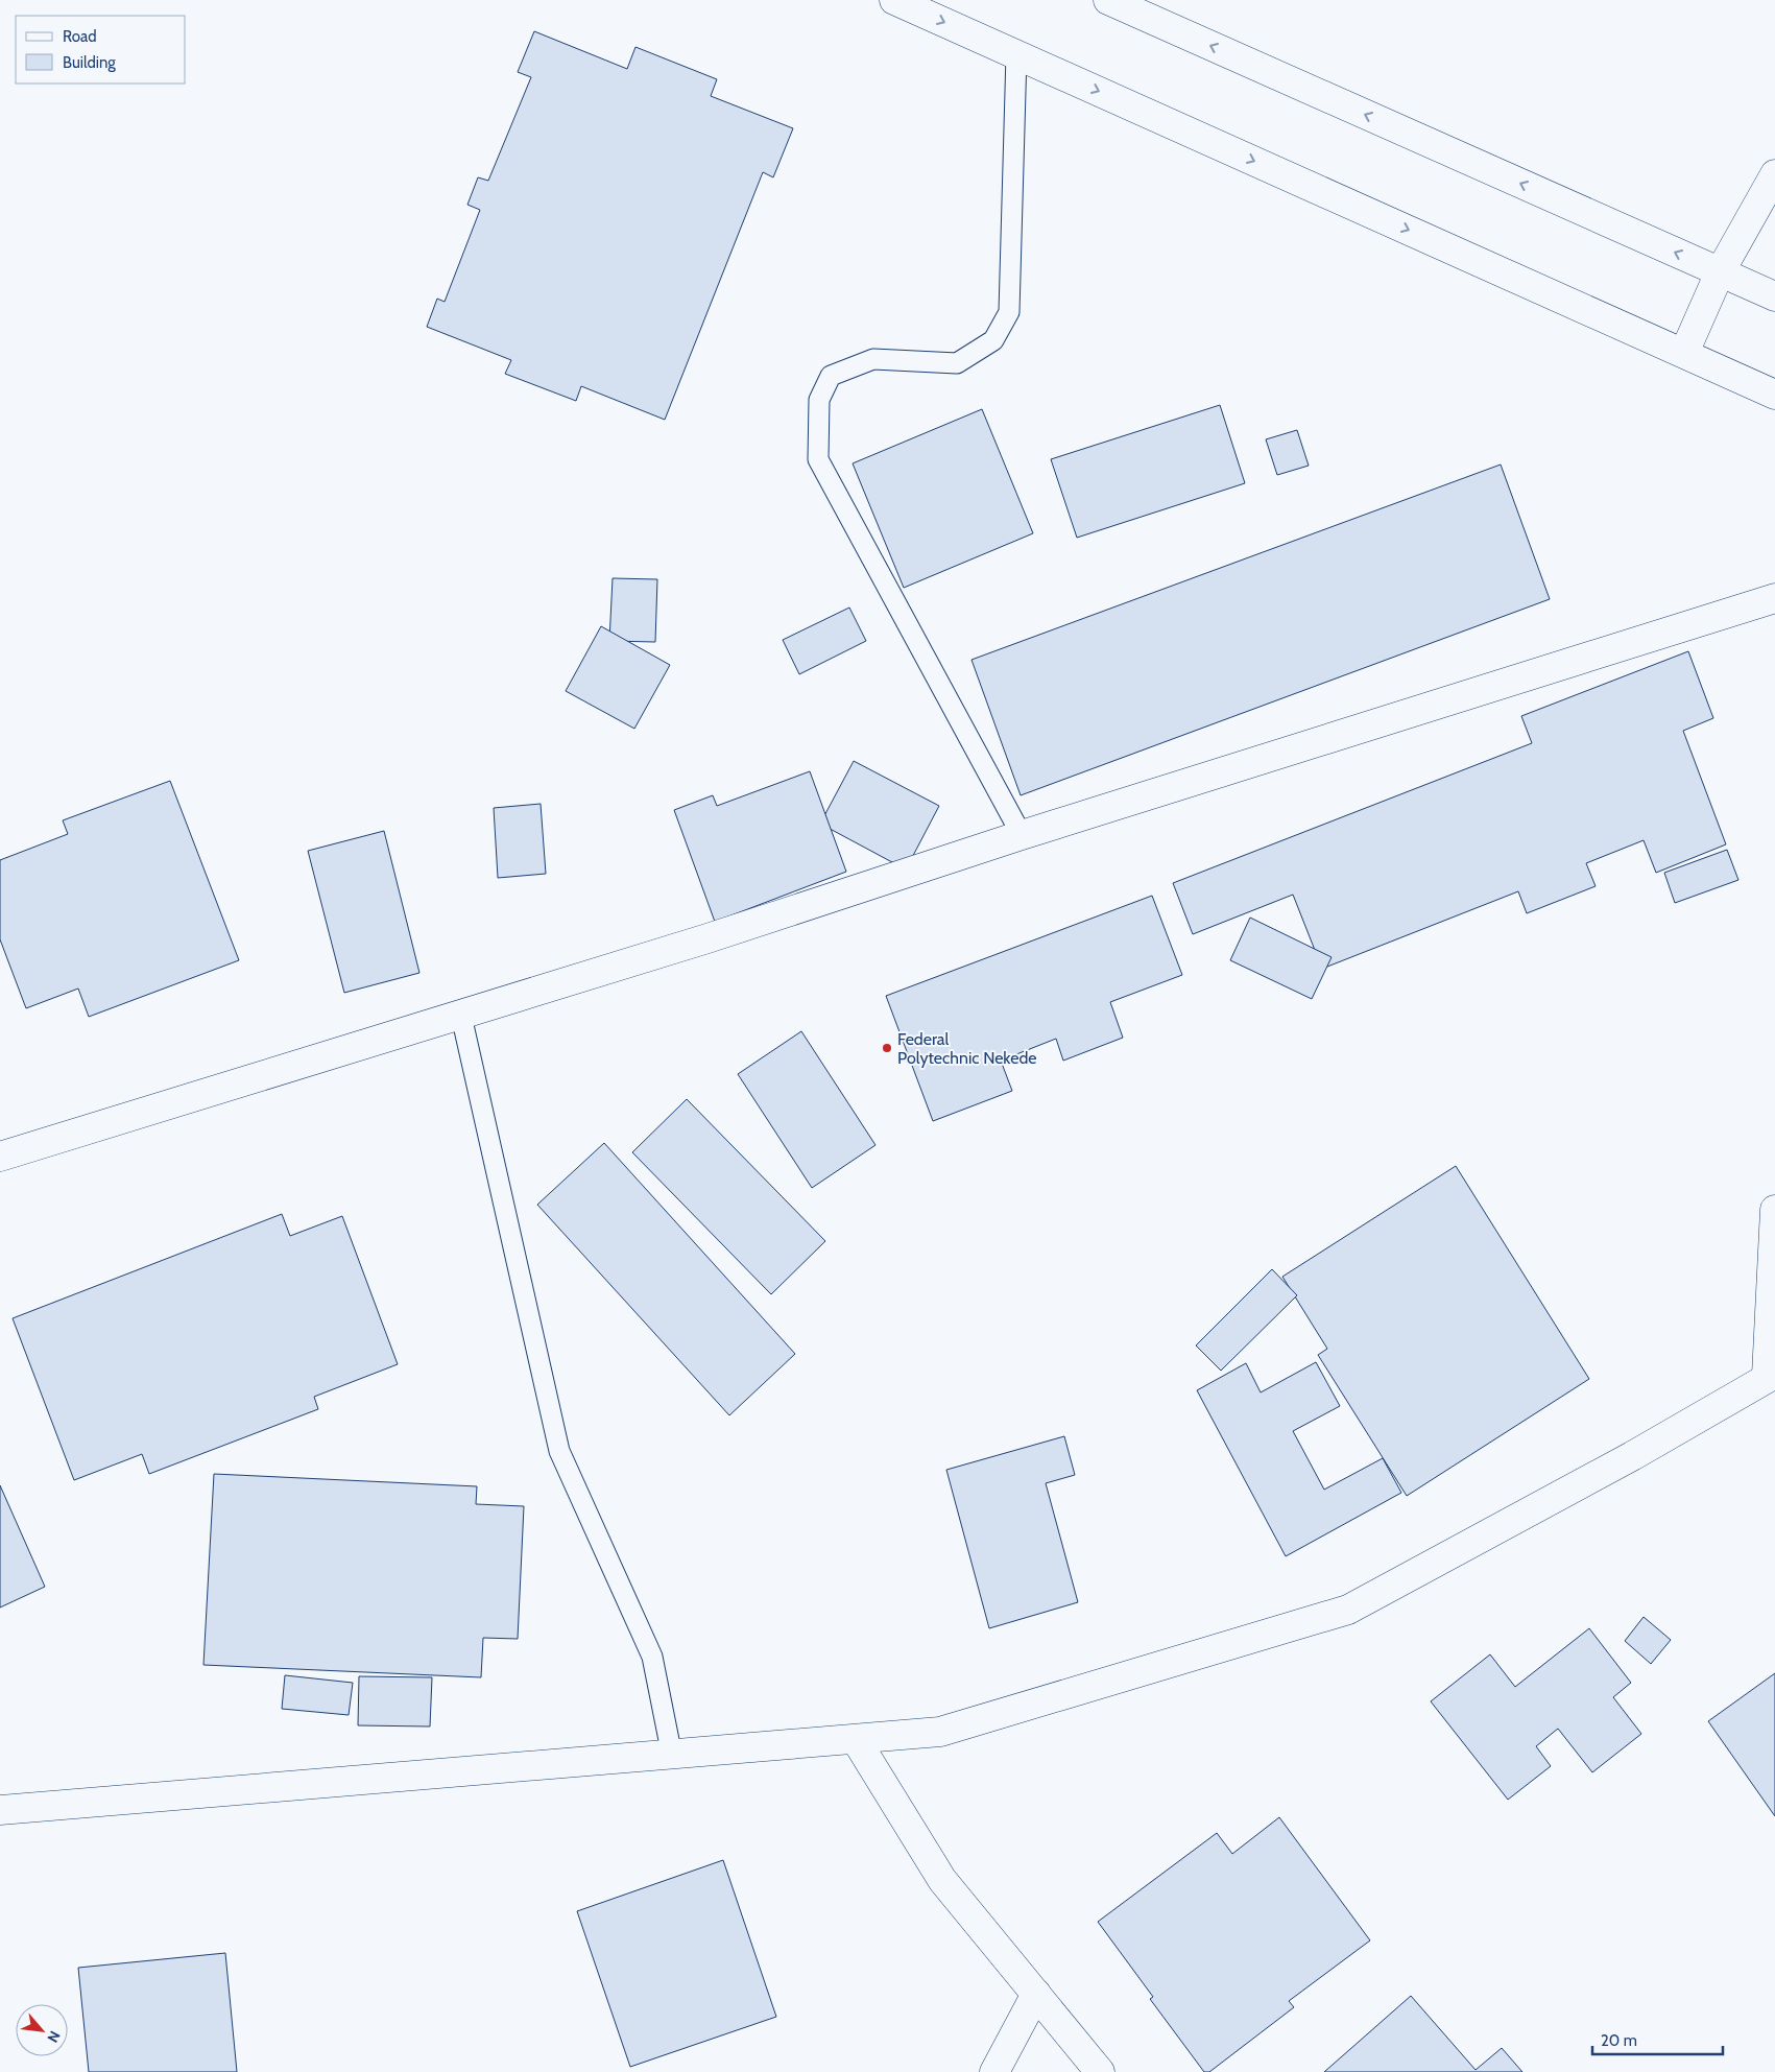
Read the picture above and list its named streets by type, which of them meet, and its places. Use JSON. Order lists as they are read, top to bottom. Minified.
{"places":["Federal Polytechnic Nekede"],"legend":["Road","Building"],"scale_bar":"20 m","north":"bottom right"}
